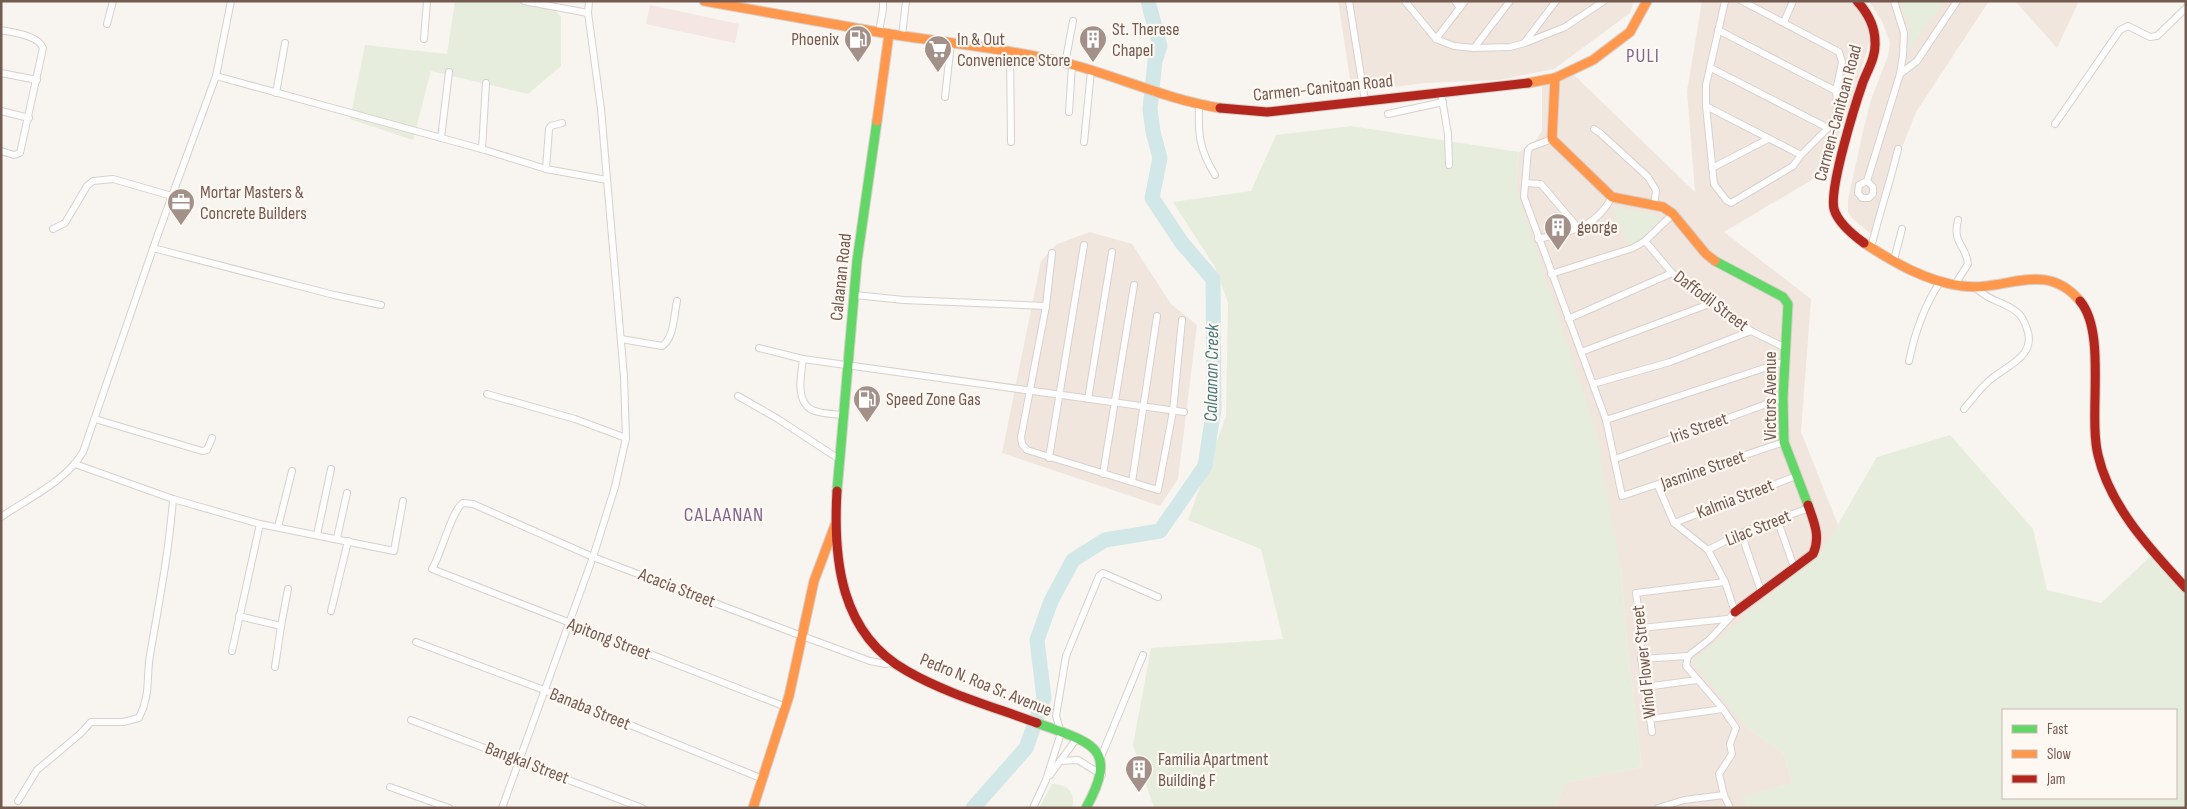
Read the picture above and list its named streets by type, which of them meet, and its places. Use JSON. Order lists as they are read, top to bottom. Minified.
{"streets":{"main road":["Carmen-Canitoan Road","Calaanan Road","Victors Avenue","Pedro N. Roa Sr. Avenue"],"street":["Daffodil Street","Iris Street","Jasmine Street","Kalmia Street","Lilac Street","Acacia Street","Apitong Street","Wind Flower Street","Banaba Street","Bangkal Street"]},"crossings":[["Carmen-Canitoan Road","Calaanan Road"],["Calaanan Road","Pedro N. Roa Sr. Avenue"],["Daffodil Street","Victors Avenue"],["Victors Avenue","Iris Street"],["Victors Avenue","Jasmine Street"],["Victors Avenue","Kalmia Street"],["Victors Avenue","Lilac Street"],["Iris Street","Jasmine Street"],["Acacia Street","Apitong Street"],["Acacia Street","Pedro N. Roa Sr. Avenue"]],"districts":["PULI","CALAANAN"],"water":["Calaanan Creek"],"places":{"fuel station":["Phoenix","Speed Zone Gas"],"building":["St. Therese Chapel","george","Familia Apartment Building F"],"supermarket":["In & Out Convenience Store"],"office":["Mortar Masters & Concrete Builders"]},"legend":["Fast","Slow","Jam"]}
